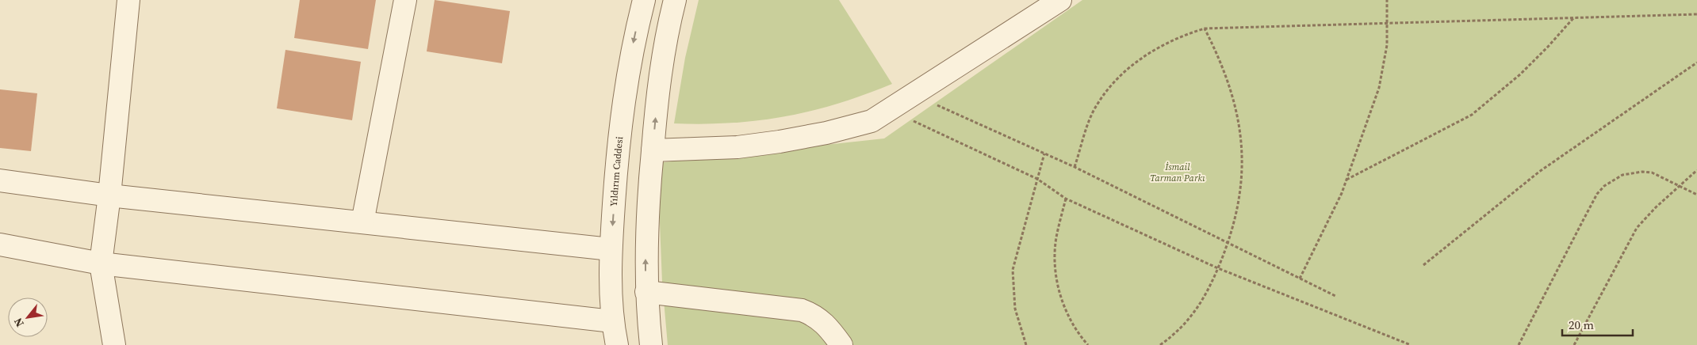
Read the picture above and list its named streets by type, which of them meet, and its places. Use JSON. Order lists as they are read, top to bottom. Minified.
{"streets":{"street":["Yıldırım Caddesi"]},"parks":["İsmail Tarman Parkı"],"scale_bar":"20 m","north":"bottom left"}
